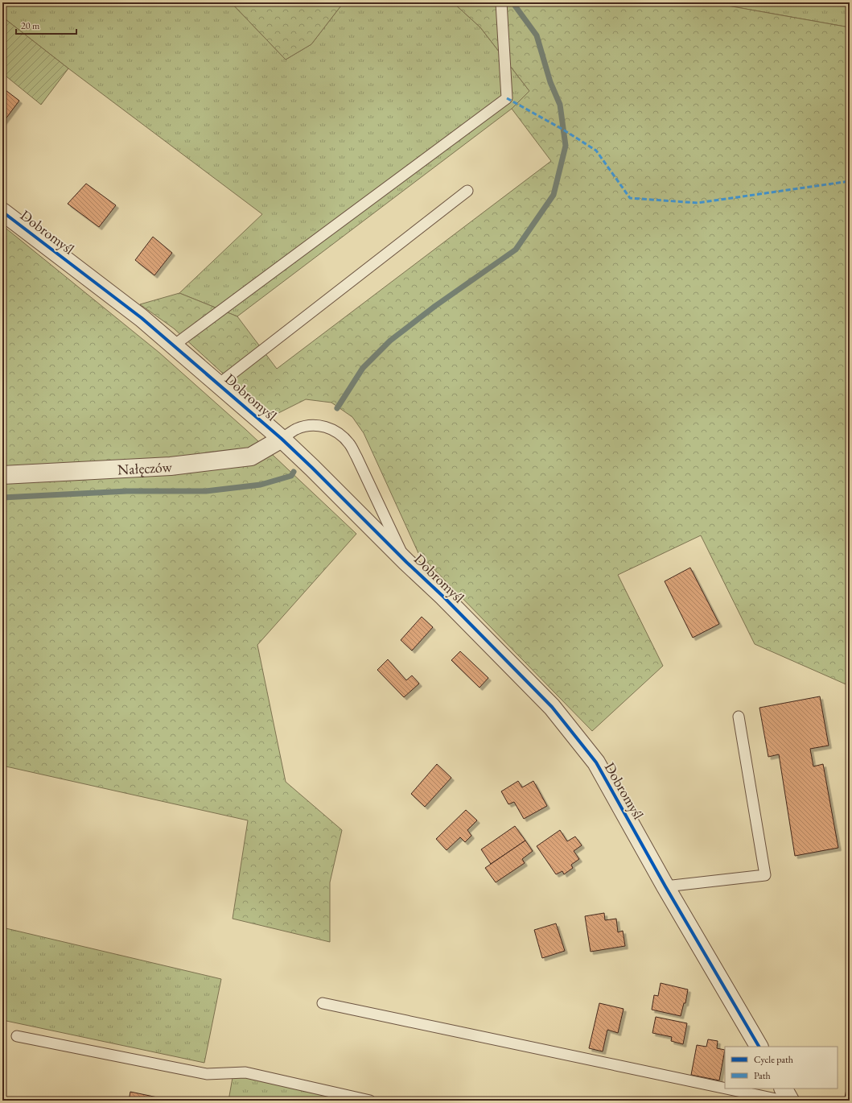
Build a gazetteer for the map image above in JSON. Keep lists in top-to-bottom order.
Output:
{
  "streets": {
    "street": ["Dobromyśl", "Nałęczów"]
  },
  "crossings": [
    ["Dobromyśl", "Nałęczów"]
  ],
  "legend": ["Cycle path", "Path"],
  "scale_bar": "20 m"
}
